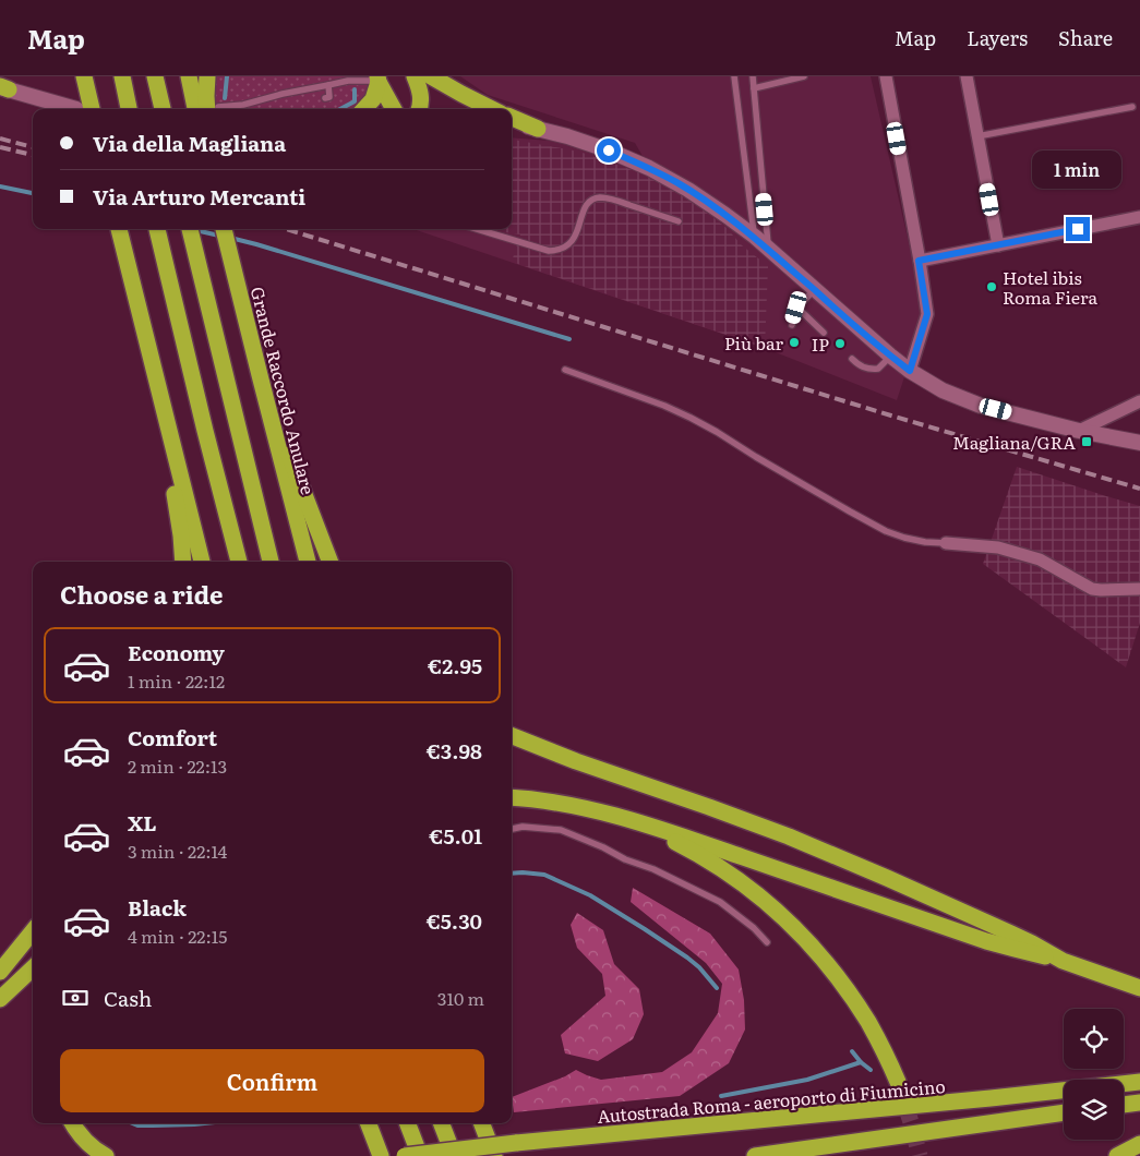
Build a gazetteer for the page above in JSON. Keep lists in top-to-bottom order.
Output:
{
  "streets": {
    "highway": ["Grande Raccordo Anulare", "Autostrada Roma - aeroporto di Fiumicino"]
  },
  "places": {
    "other": ["Hotel ibis Roma Fiera", "Più bar", "IP"],
    "transit": ["Magliana/GRA"]
  },
  "page": {
    "header": "Map",
    "nav": ["Map", "Layers", "Share"],
    "banner": ["Via della Magliana", "Via Arturo Mercanti"],
    "bubble": "1 min",
    "heading": "Choose a ride",
    "list": [
      {
        "name": "Economy",
        "note": "1 min · 22:12",
        "value": "€2.95"
      },
      {
        "name": "Comfort",
        "note": "2 min · 22:13",
        "value": "€3.98"
      },
      {
        "name": "XL",
        "note": "3 min · 22:14",
        "value": "€5.01"
      },
      {
        "name": "Black",
        "note": "4 min · 22:15",
        "value": "€5.30"
      }
    ],
    "pay": ["Cash", "310 m"],
    "buttons": "Confirm"
  }
}
